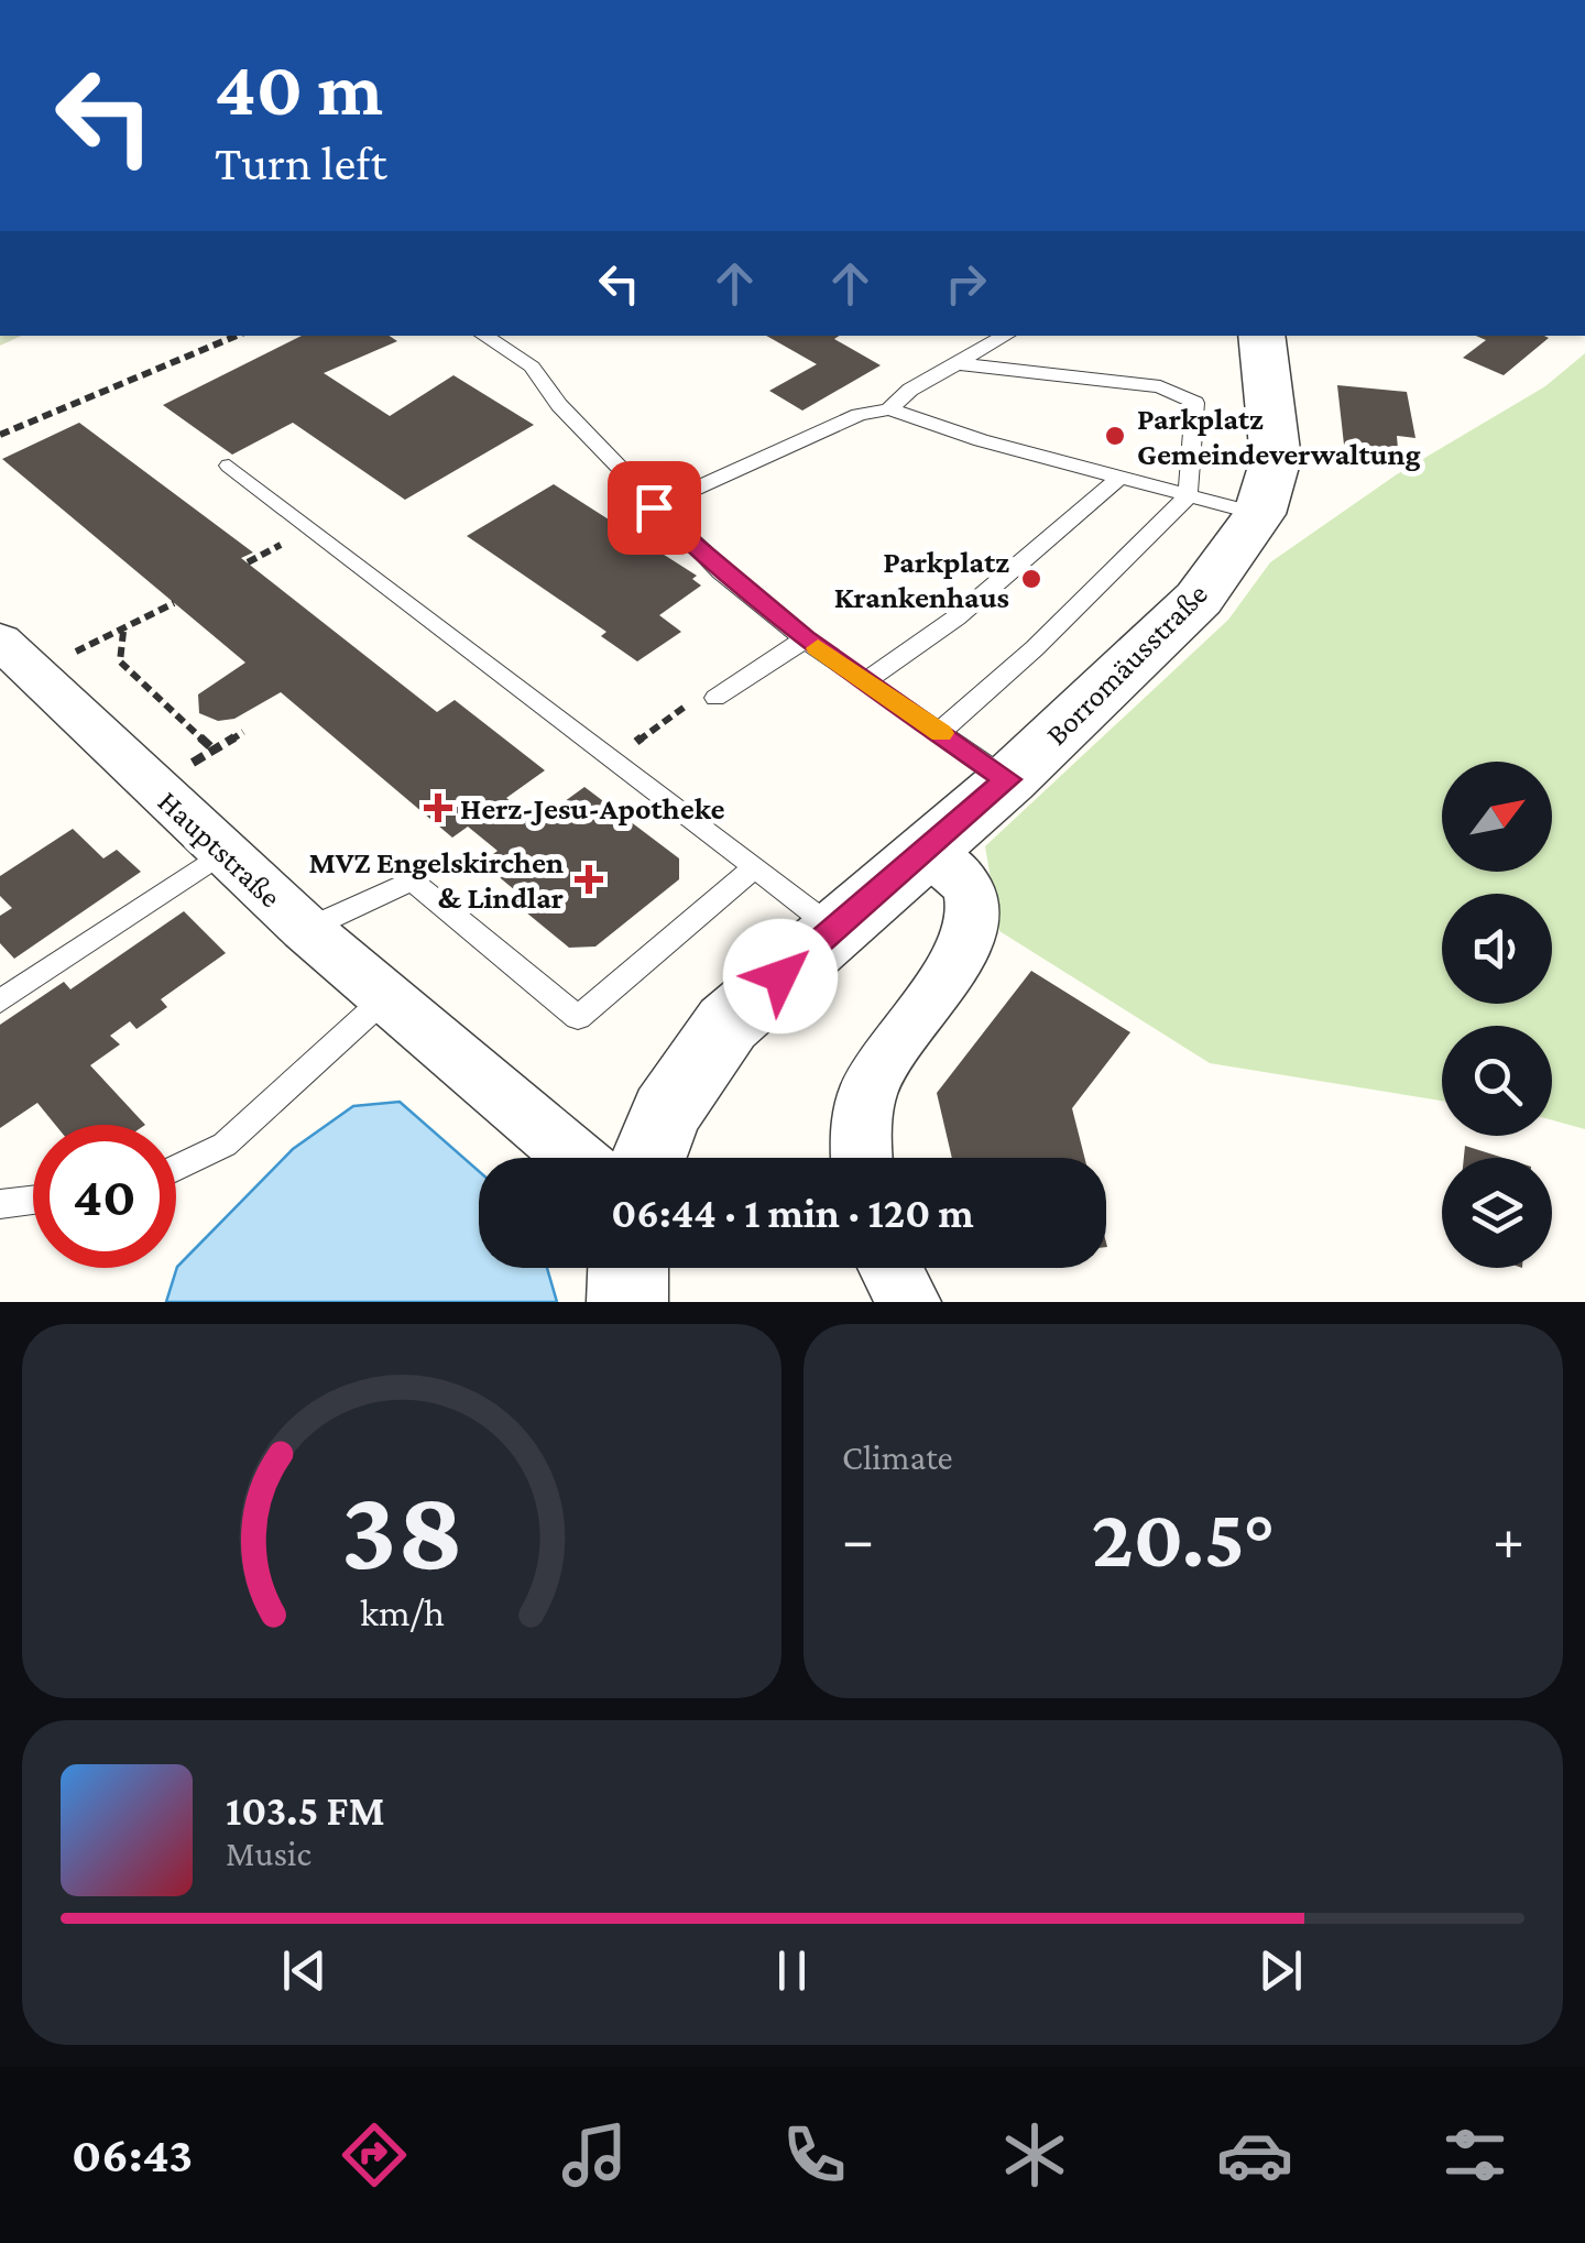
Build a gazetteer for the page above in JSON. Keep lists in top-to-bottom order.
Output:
{
  "streets": {
    "street": ["Borromäusstraße", "Hauptstraße"]
  },
  "places": {
    "other": ["Parkplatz Gemeindeverwaltung", "Parkplatz Krankenhaus"],
    "health": ["Herz-Jesu-Apotheke", "MVZ Engelskirchen & Lindlar"]
  },
  "north": "top right",
  "page": {
    "turn": ["40 m", "Turn left"],
    "limit": "40",
    "trip": "06:44 · 1 min · 120 m",
    "tile": "Climate",
    "heat": ["−", "20.5°", "+"],
    "song": ["103.5 FM", "Music"],
    "tabs": "06:43",
    "gauge": ["38", "km/h"]
  }
}
